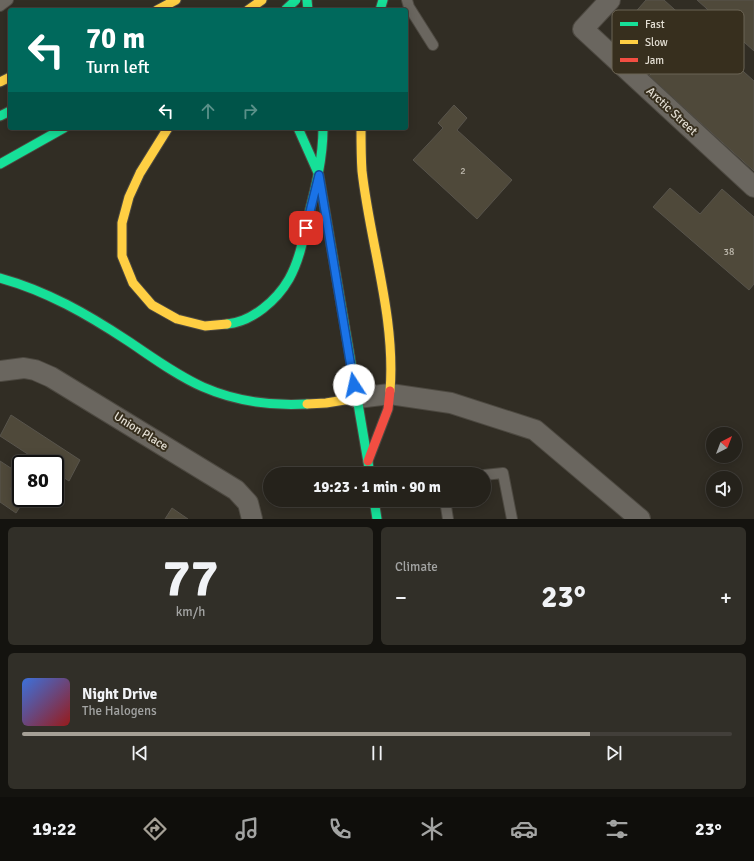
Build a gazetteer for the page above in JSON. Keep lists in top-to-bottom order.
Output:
{
  "streets": {
    "street": ["Arctic Street", "Union Place"]
  },
  "house_numbers": ["2", "38"],
  "legend": ["Fast", "Slow", "Jam"],
  "north": "top right",
  "page": {
    "turn": ["70 m", "Turn left"],
    "limit": "80",
    "trip": "19:23 · 1 min · 90 m",
    "tile": [
      ["77", "km/h"],
      "Climate"
    ],
    "heat": ["−", "23°", "+"],
    "song": ["Night Drive", "The Halogens"],
    "tabs": ["19:22", "23°"]
  }
}
